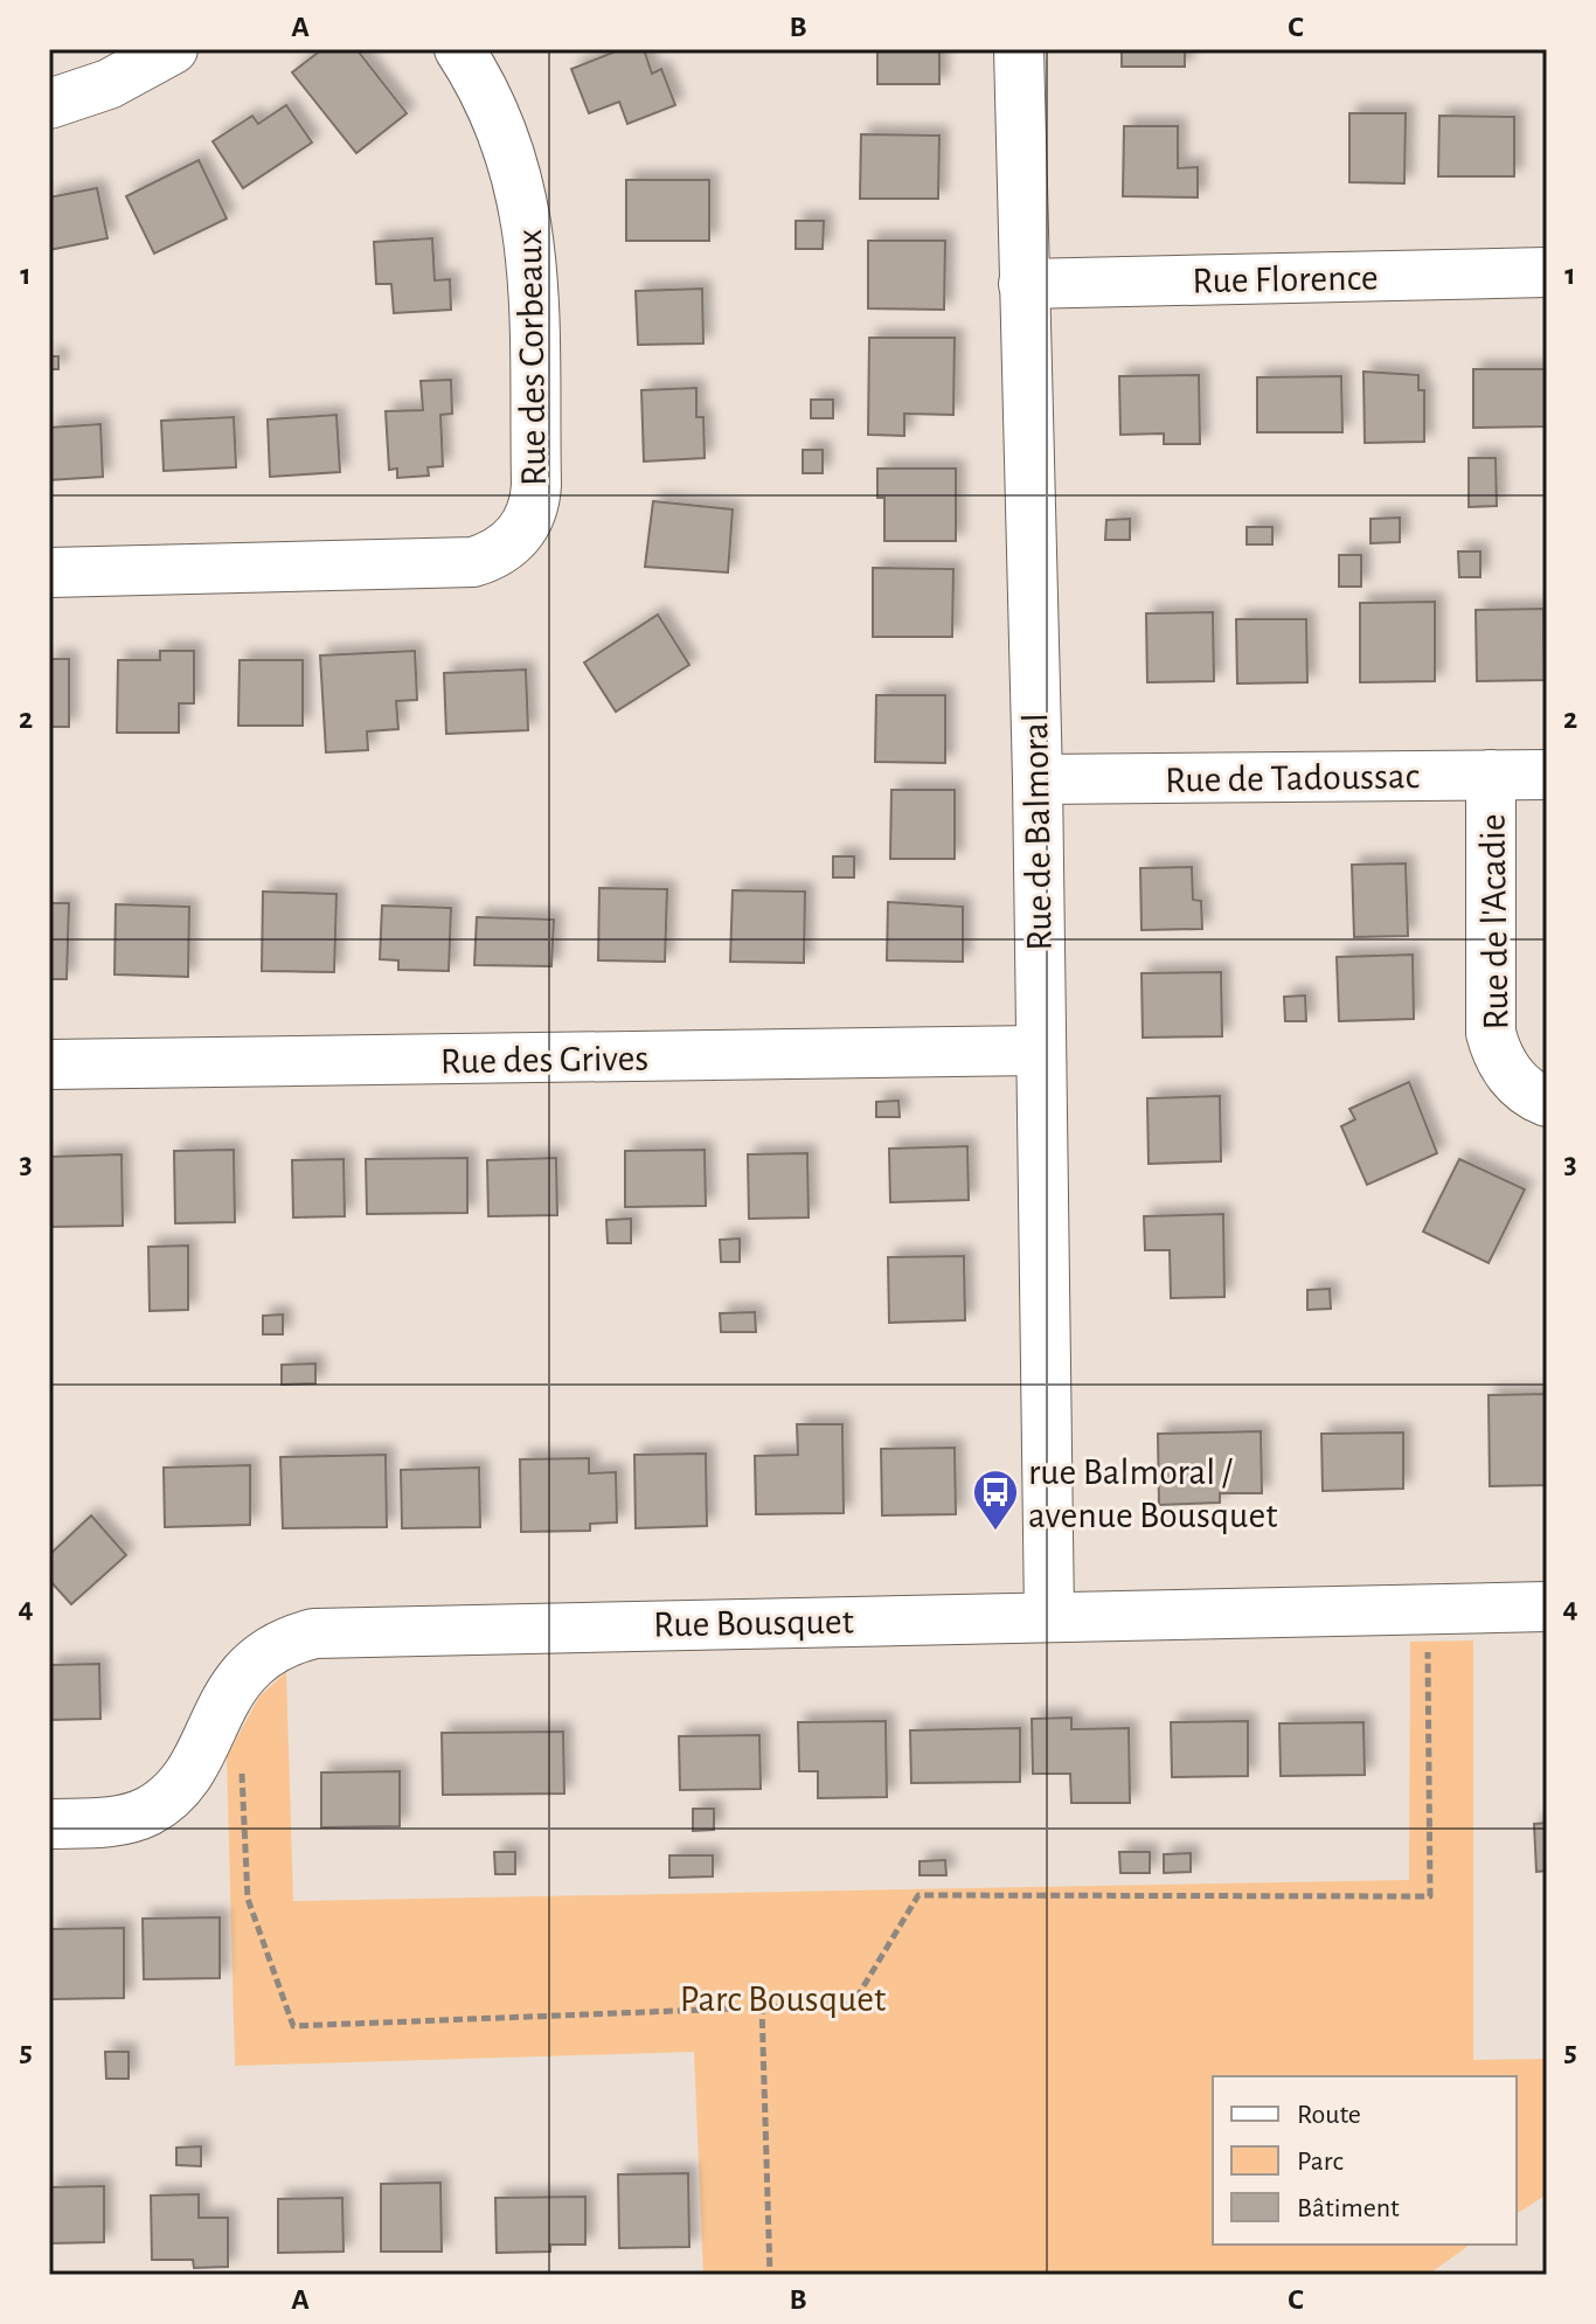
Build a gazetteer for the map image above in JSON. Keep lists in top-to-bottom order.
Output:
{
  "streets": {
    "street": [
      "Rue Florence",
      "Rue des Corbeaux",
      "Rue de Tadoussac",
      "Rue de Balmoral",
      "Rue de l'Acadie",
      "Rue des Grives",
      "Rue Bousquet"
    ]
  },
  "crossings": [
    ["Rue Florence", "Rue de Balmoral"],
    ["Rue de Tadoussac", "Rue de Balmoral"],
    ["Rue de Tadoussac", "Rue de l'Acadie"],
    ["Rue de Balmoral", "Rue des Grives"],
    ["Rue de Balmoral", "Rue Bousquet"]
  ],
  "parks": ["Parc Bousquet"],
  "places": {
    "bus stop": ["rue Balmoral / avenue Bousquet"]
  },
  "legend": ["Route", "Parc", "Bâtiment"],
  "grid": {
    "columns": ["A", "B", "C"],
    "rows": [
      "1",
      "2",
      "3",
      "4",
      "5"
    ]
  }
}
